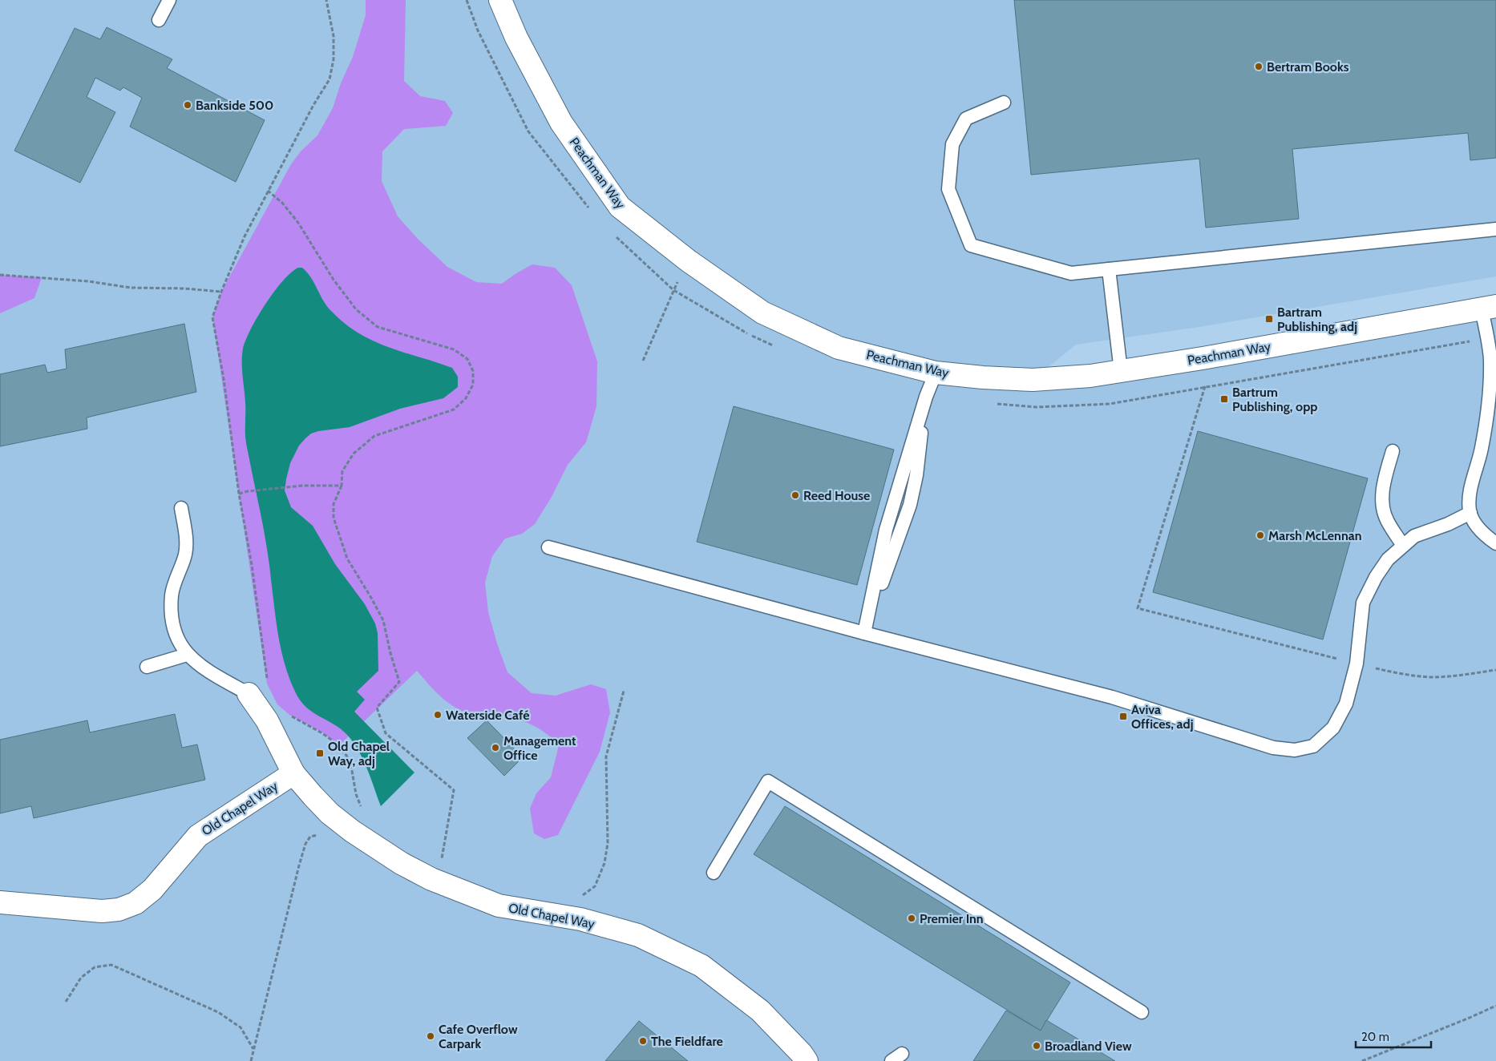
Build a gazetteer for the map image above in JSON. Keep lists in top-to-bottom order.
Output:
{
  "streets": {
    "street": ["Peachman Way", "Old Chapel Way"]
  },
  "places": {
    "other": [
      "Bertram Books",
      "Bankside 500",
      "Reed House",
      "Marsh McLennan",
      "Waterside Café",
      "Management Office",
      "Premier Inn",
      "Cafe Overflow Carpark",
      "The Fieldfare",
      "Broadland View"
    ],
    "transit": [
      "Bartram Publishing, adj",
      "Bartrum Publishing, opp",
      "Aviva Offices, adj",
      "Old Chapel Way, adj"
    ]
  },
  "scale_bar": "20 m"
}
